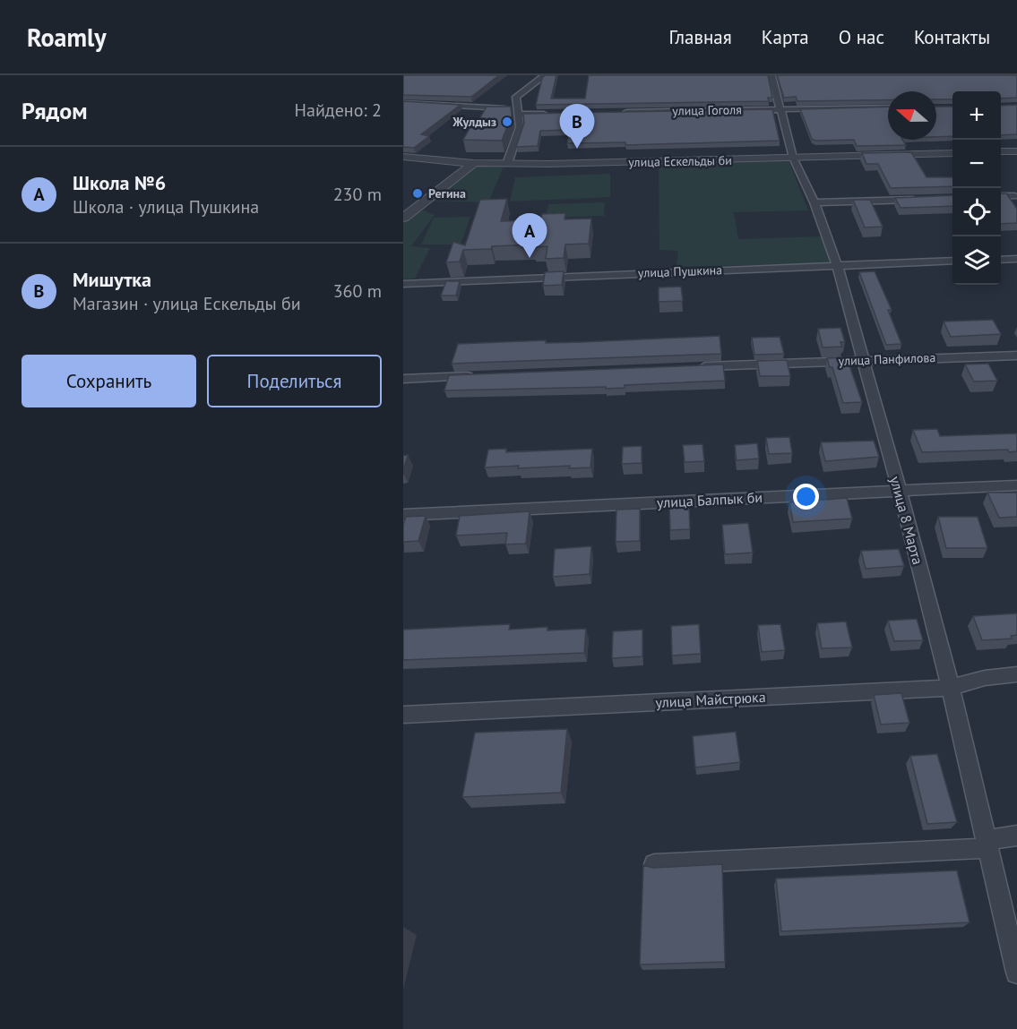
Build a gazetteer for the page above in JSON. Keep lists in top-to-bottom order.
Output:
{
  "streets": {
    "street": [
      "улица Гоголя",
      "улица Ескельды би",
      "улица Пушкина",
      "улица Панфилова",
      "улица Балпык би",
      "улица 8 Марта",
      "улица Майстрюка"
    ]
  },
  "crossings": [
    ["улица Гоголя", "улица 8 Марта"],
    ["улица Ескельды би", "улица 8 Марта"],
    ["улица Пушкина", "улица 8 Марта"],
    ["улица Панфилова", "улица 8 Марта"],
    ["улица Балпык би", "улица 8 Марта"],
    ["улица 8 Марта", "улица Майстрюка"]
  ],
  "places": ["Жулдыз", "Регина"],
  "north": "left",
  "page": {
    "header": "Roamly",
    "nav": [
      "Главная",
      "Карта",
      "О нас",
      "Контакты"
    ],
    "heading": ["Рядом", "Найдено: 2"],
    "map_buttons": ["+", "−"],
    "pins": ["B", "A"],
    "list": [
      {
        "mark": "A",
        "name": "Школа №6",
        "note": "Школа · улица Пушкина",
        "value": "230 m"
      },
      {
        "mark": "B",
        "name": "Мишутка",
        "note": "Магазин · улица Ескельды би",
        "value": "360 m"
      }
    ],
    "buttons": ["Сохранить", "Поделиться"]
  }
}
